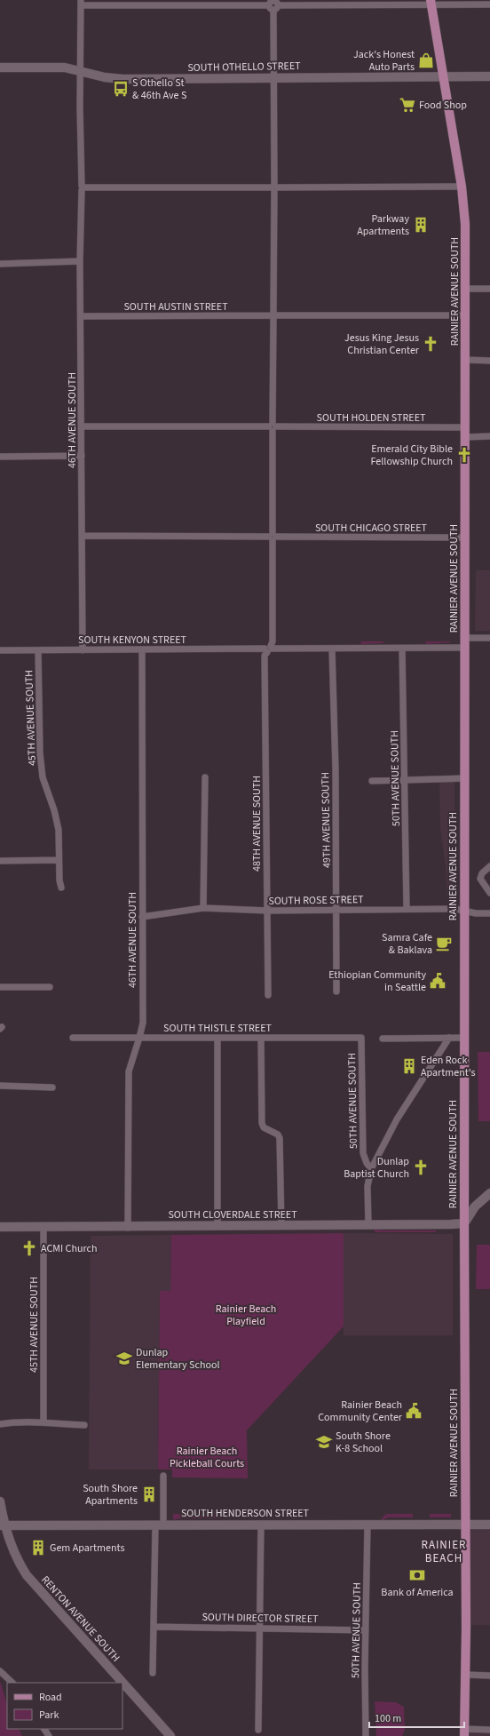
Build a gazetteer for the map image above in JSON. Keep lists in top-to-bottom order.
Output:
{
  "streets": {
    "main road": ["RAINIER AVENUE SOUTH"],
    "street": [
      "SOUTH OTHELLO STREET",
      "SOUTH AUSTIN STREET",
      "SOUTH HOLDEN STREET",
      "46TH AVENUE SOUTH",
      "SOUTH CHICAGO STREET",
      "SOUTH KENYON STREET",
      "45TH AVENUE SOUTH",
      "50TH AVENUE SOUTH",
      "49TH AVENUE SOUTH",
      "48TH AVENUE SOUTH",
      "SOUTH ROSE STREET",
      "SOUTH THISTLE STREET",
      "SOUTH CLOVERDALE STREET",
      "SOUTH HENDERSON STREET",
      "SOUTH DIRECTOR STREET",
      "RENTON AVENUE SOUTH"
    ]
  },
  "crossings": [
    ["SOUTH OTHELLO STREET", "RAINIER AVENUE SOUTH"],
    ["SOUTH OTHELLO STREET", "46TH AVENUE SOUTH"],
    ["SOUTH OTHELLO STREET", "48TH AVENUE SOUTH"],
    ["RAINIER AVENUE SOUTH", "SOUTH AUSTIN STREET"],
    ["RAINIER AVENUE SOUTH", "SOUTH HOLDEN STREET"],
    ["RAINIER AVENUE SOUTH", "SOUTH CHICAGO STREET"],
    ["RAINIER AVENUE SOUTH", "SOUTH KENYON STREET"],
    ["RAINIER AVENUE SOUTH", "SOUTH ROSE STREET"],
    ["RAINIER AVENUE SOUTH", "SOUTH CLOVERDALE STREET"],
    ["RAINIER AVENUE SOUTH", "SOUTH HENDERSON STREET"],
    ["SOUTH AUSTIN STREET", "46TH AVENUE SOUTH"],
    ["SOUTH AUSTIN STREET", "48TH AVENUE SOUTH"],
    ["SOUTH HOLDEN STREET", "46TH AVENUE SOUTH"],
    ["SOUTH HOLDEN STREET", "48TH AVENUE SOUTH"],
    ["46TH AVENUE SOUTH", "SOUTH CHICAGO STREET"],
    ["46TH AVENUE SOUTH", "SOUTH KENYON STREET"],
    ["46TH AVENUE SOUTH", "SOUTH ROSE STREET"],
    ["46TH AVENUE SOUTH", "SOUTH THISTLE STREET"],
    ["46TH AVENUE SOUTH", "SOUTH CLOVERDALE STREET"],
    ["SOUTH CHICAGO STREET", "48TH AVENUE SOUTH"],
    ["SOUTH KENYON STREET", "45TH AVENUE SOUTH"],
    ["SOUTH KENYON STREET", "50TH AVENUE SOUTH"],
    ["SOUTH KENYON STREET", "49TH AVENUE SOUTH"],
    ["SOUTH KENYON STREET", "48TH AVENUE SOUTH"],
    ["45TH AVENUE SOUTH", "SOUTH CLOVERDALE STREET"],
    ["50TH AVENUE SOUTH", "SOUTH ROSE STREET"],
    ["50TH AVENUE SOUTH", "SOUTH THISTLE STREET"],
    ["50TH AVENUE SOUTH", "SOUTH HENDERSON STREET"],
    ["50TH AVENUE SOUTH", "SOUTH DIRECTOR STREET"],
    ["49TH AVENUE SOUTH", "SOUTH ROSE STREET"],
    ["48TH AVENUE SOUTH", "SOUTH ROSE STREET"],
    ["SOUTH HENDERSON STREET", "RENTON AVENUE SOUTH"]
  ],
  "districts": ["RAINIER BEACH"],
  "parks": ["Rainier Beach Playfield", "Rainier Beach Pickleball Courts"],
  "places": {
    "shop": ["Jack's Honest Auto Parts"],
    "bus stop": ["S Othello St & 46th Ave S"],
    "supermarket": ["Food Shop"],
    "building": [
      "Parkway Apartments",
      "Eden Rock Apartment's",
      "South Shore Apartments",
      "Gem Apartments"
    ],
    "church": [
      "Jesus King Jesus Christian Center",
      "Emerald City Bible Fellowship Church",
      "Dunlap Baptist Church",
      "ACMI Church"
    ],
    "cafe": ["Samra Cafe & Baklava"],
    "public building": ["Ethiopian Community in Seattle", "Rainier Beach Community Center"],
    "school or university": ["Dunlap Elementary School", "South Shore K-8 School"],
    "bank": ["Bank of America"]
  },
  "legend": ["Road", "Park"],
  "scale_bar": "100 m"
}
